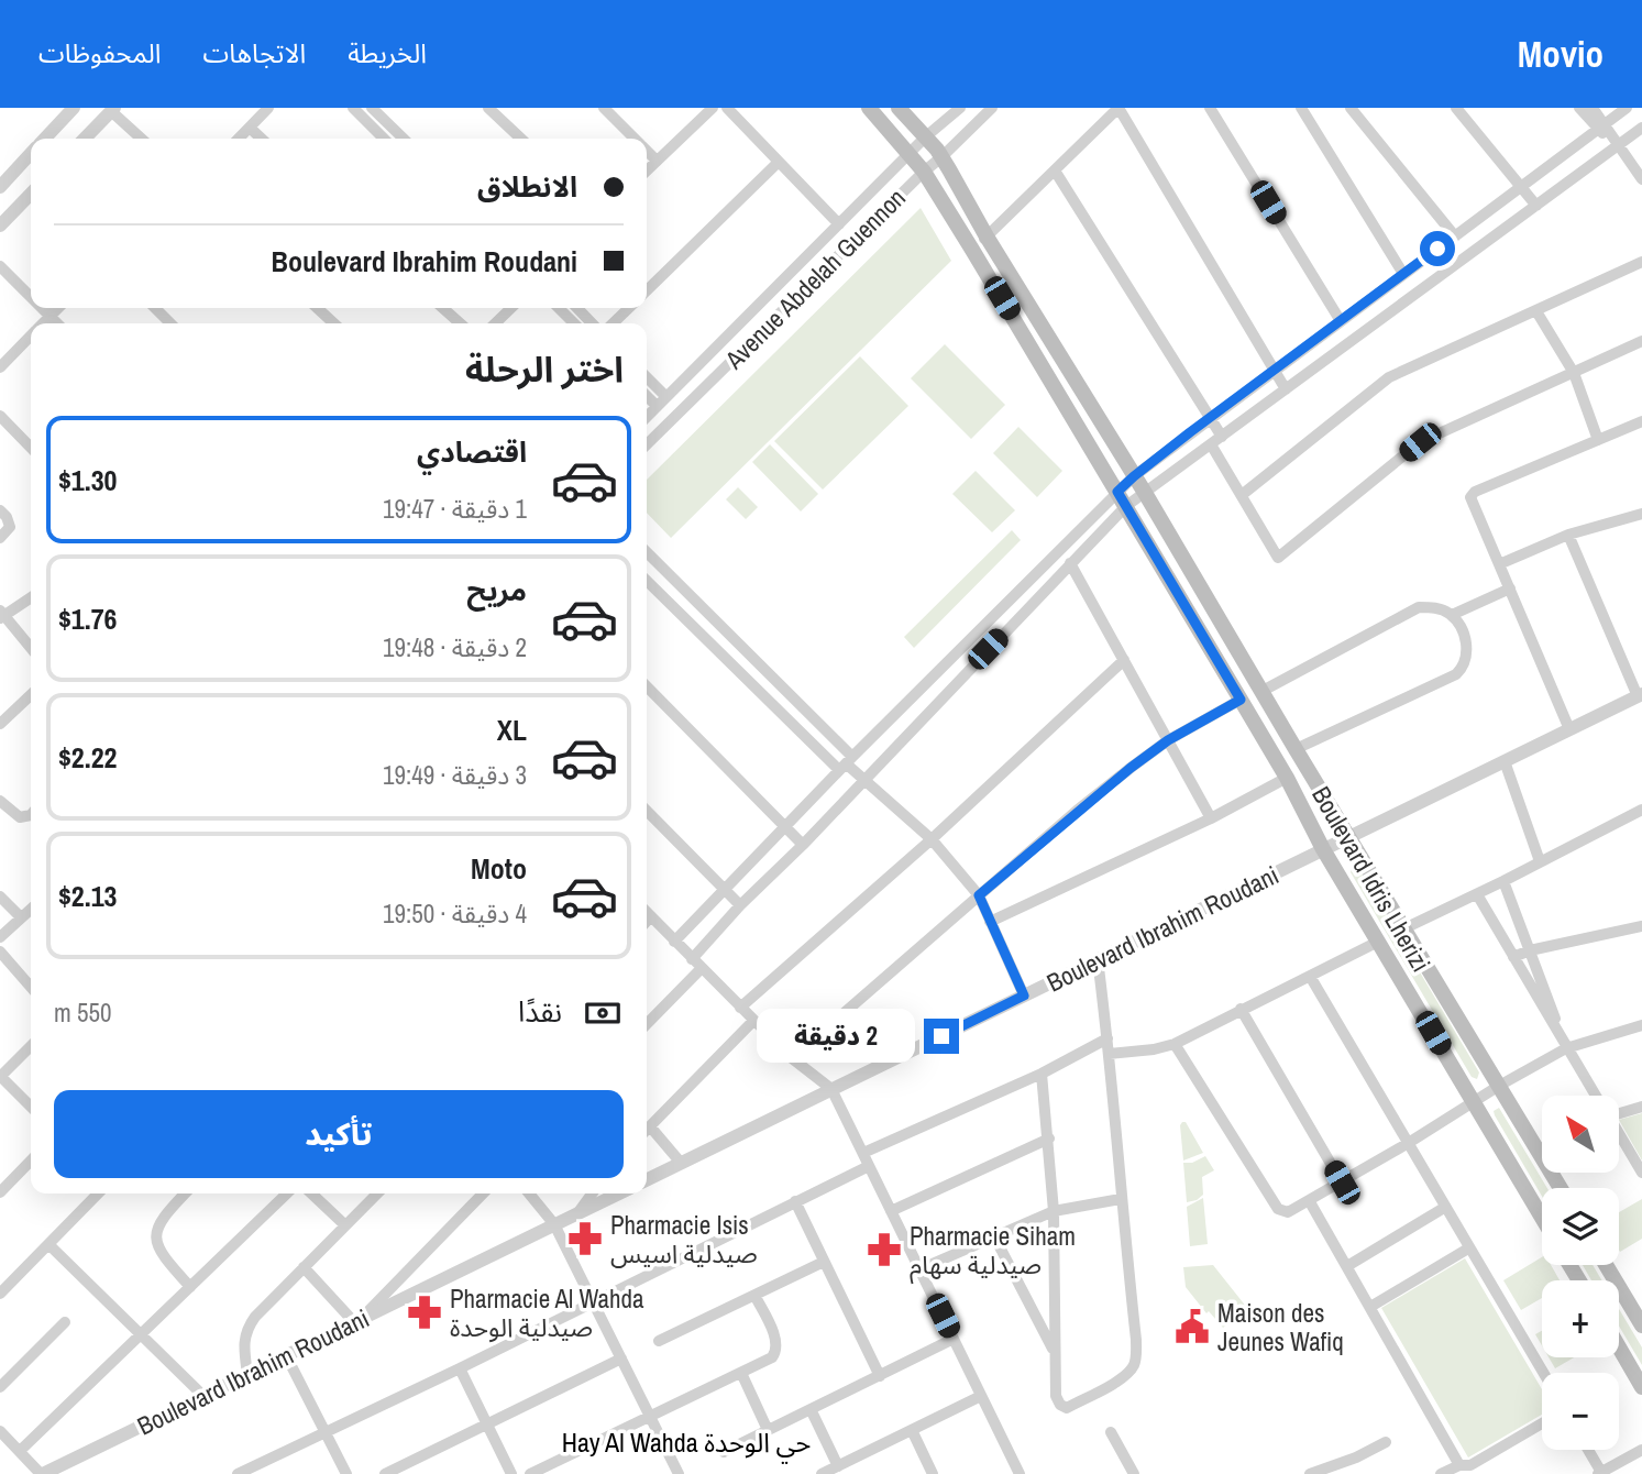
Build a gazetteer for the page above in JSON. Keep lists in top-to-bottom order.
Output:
{
  "streets": {
    "main road": ["Boulevard Idris Lherizi"],
    "street": ["Avenue Abdelah Guennon", "Boulevard Ibrahim Roudani"]
  },
  "crossings": [
    ["Avenue Abdelah Guennon", "Boulevard Idris Lherizi"],
    ["Boulevard Idris Lherizi", "Boulevard Ibrahim Roudani"]
  ],
  "districts": ["Hay Al Wahda حي الوحدة"],
  "places": {
    "pharmacy": ["Pharmacie Isis صيدلية اسيس", "Pharmacie Siham صيدلية سهام", "Pharmacie Al Wahda صيدلية الوحدة"],
    "public building": ["Maison des Jeunes Wafiq"]
  },
  "north": "top left",
  "page": {
    "header": "Movio",
    "nav": ["الخريطة", "الاتجاهات", "المحفوظات"],
    "banner": ["الانطلاق", "Boulevard Ibrahim Roudani"],
    "heading": "اختر الرحلة",
    "list": [
      {
        "name": "اقتصادي",
        "note": "1 دقيقة · 19:47",
        "value": "$1.30"
      },
      {
        "name": "مريح",
        "note": "2 دقيقة · 19:48",
        "value": "$1.76"
      },
      {
        "name": "XL",
        "note": "3 دقيقة · 19:49",
        "value": "$2.22"
      },
      {
        "name": "Moto",
        "note": "4 دقيقة · 19:50",
        "value": "$2.13"
      }
    ],
    "pay": ["نقدًا", "550 m"],
    "bubble": "2 دقيقة",
    "buttons": "تأكيد",
    "map_buttons": ["+", "−"]
  }
}
